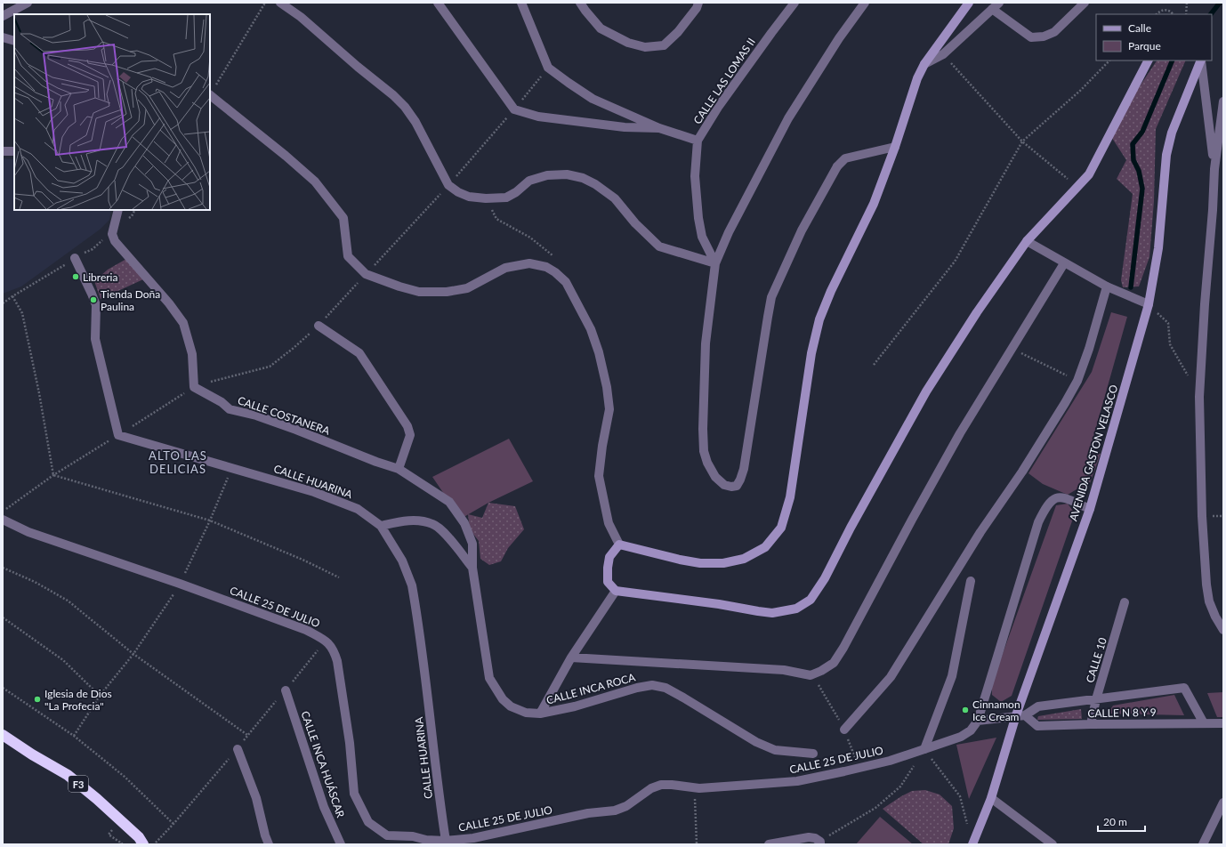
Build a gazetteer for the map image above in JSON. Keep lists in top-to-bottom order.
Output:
{
  "streets": {
    "highway": ["F3"],
    "street": [
      "CALLE LAS LOMAS II",
      "CALLE COSTANERA",
      "AVENIDA GASTON VELASCO",
      "CALLE HUARINA",
      "CALLE 25 DE JULIO",
      "CALLE 10",
      "CALLE INCA ROCA",
      "CALLE N 8 Y 9",
      "CALLE INCA HUÁSCAR"
    ]
  },
  "crossings": [
    ["CALLE COSTANERA", "CALLE INCA ROCA"],
    ["AVENIDA GASTON VELASCO", "CALLE N 8 Y 9"],
    ["CALLE HUARINA", "CALLE 25 DE JULIO"],
    ["CALLE 10", "CALLE N 8 Y 9"]
  ],
  "districts": ["ALTO LAS DELICIAS"],
  "places": [
    "Libreria",
    "Tienda Doña Paulina",
    "Iglesia de Dios \"La Profecia\"",
    "Cinnamon Ice Cream"
  ],
  "legend": ["Calle", "Parque"],
  "scale_bar": "20 m"
}
